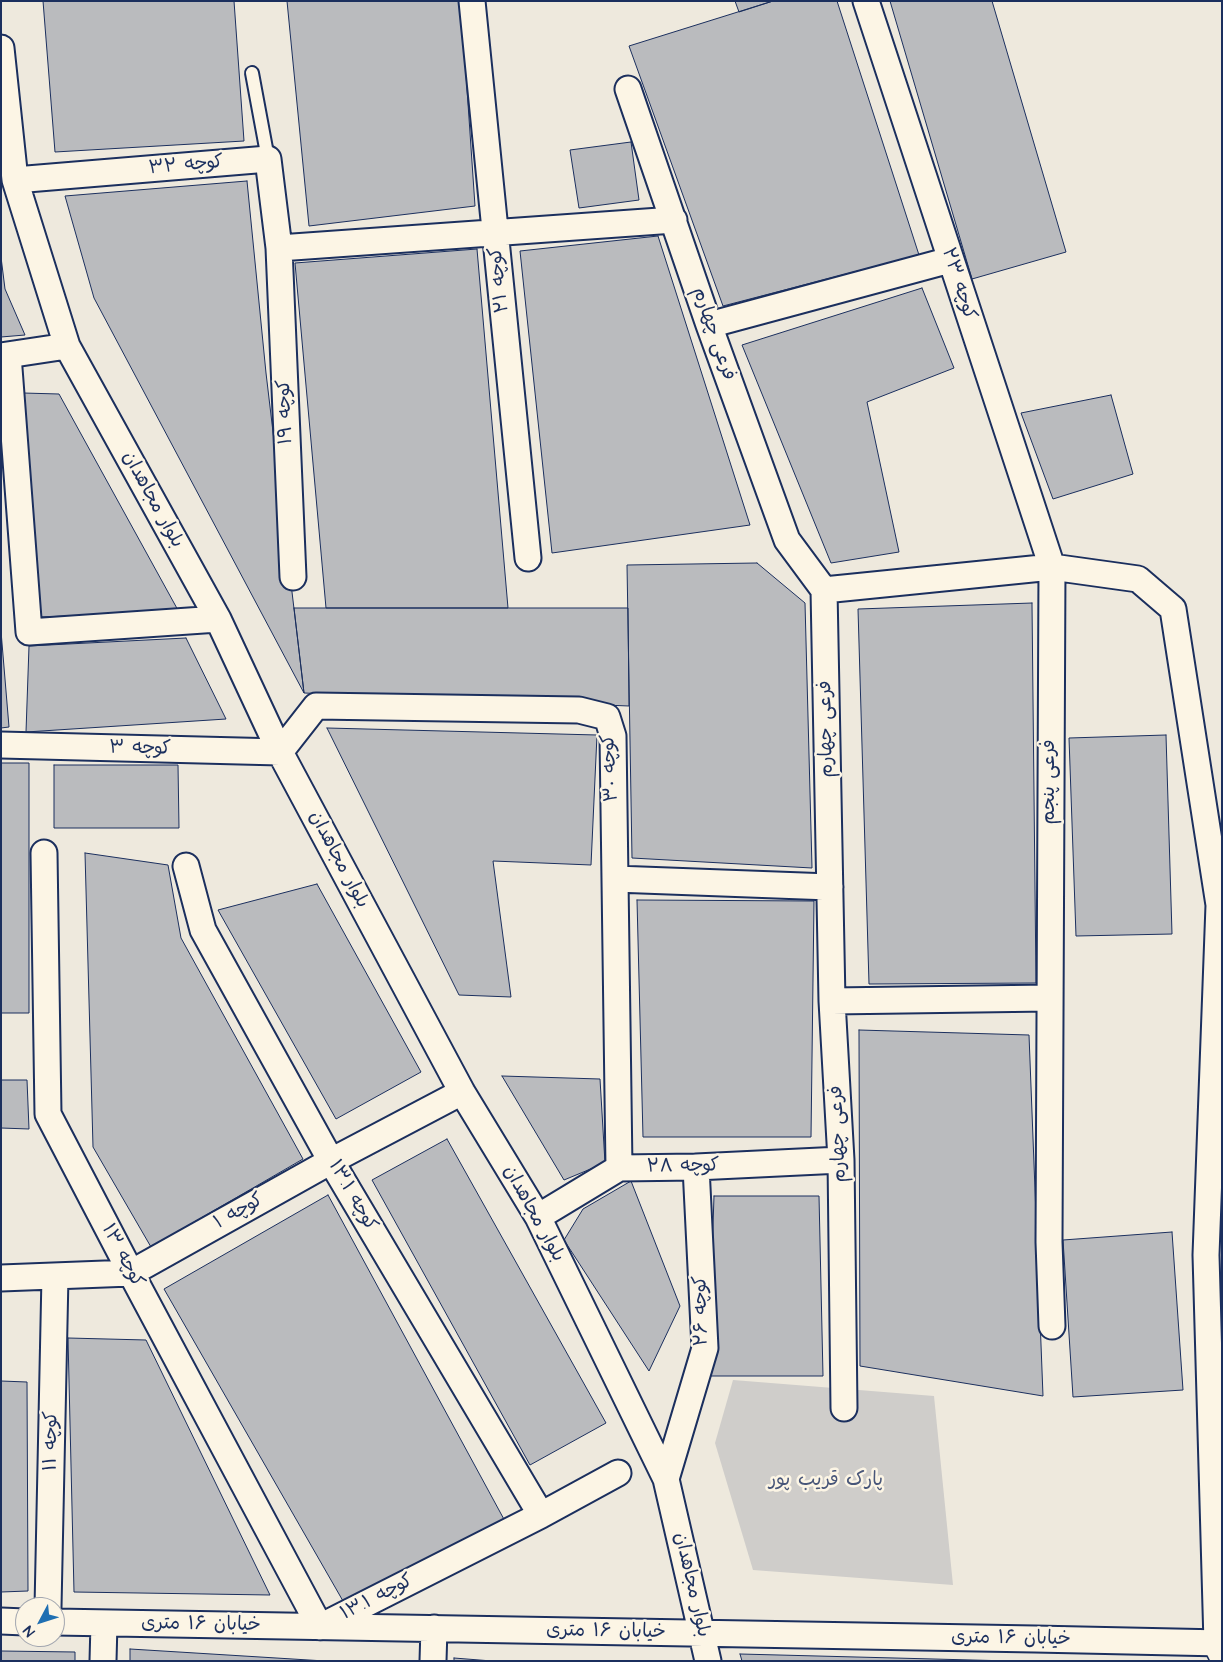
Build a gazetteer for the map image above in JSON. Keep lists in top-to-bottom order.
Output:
{
  "streets": {
    "street": [
      "کوچه ۳۲",
      "کوچه ۲۱",
      "کوچه ۲۳",
      "فرعی چهارم",
      "کوچه ۱۹",
      "بلوار مجاهدان",
      "کوچه ۳",
      "کوچه ۳۰",
      "فرعی پنجم",
      "کوچه ۲۸",
      "کوچه ۱۳.۱",
      "کوچه ۱",
      "کوچه ۱۳",
      "کوچه ۲۶",
      "کوچه ۱۱",
      "خیابان ۱۶ متری"
    ]
  },
  "crossings": [
    ["کوچه ۳۲", "بلوار مجاهدان"],
    ["کوچه ۲۳", "فرعی پنجم"],
    ["فرعی چهارم", "کوچه ۲۸"],
    ["بلوار مجاهدان", "کوچه ۳"],
    ["بلوار مجاهدان", "کوچه ۳۰"],
    ["بلوار مجاهدان", "کوچه ۲۸"],
    ["بلوار مجاهدان", "کوچه ۱"],
    ["بلوار مجاهدان", "کوچه ۲۶"],
    ["بلوار مجاهدان", "خیابان ۱۶ متری"],
    ["کوچه ۳", "کوچه ۳۰"],
    ["کوچه ۳۰", "کوچه ۲۸"],
    ["کوچه ۲۸", "کوچه ۲۶"],
    ["کوچه ۱۳.۱", "کوچه ۱"],
    ["کوچه ۱۳.۱", "کوچه ۱۳"],
    ["کوچه ۱۳.۱", "خیابان ۱۶ متری"],
    ["کوچه ۱", "کوچه ۱۳"],
    ["کوچه ۱", "کوچه ۱۱"],
    ["کوچه ۱۳", "خیابان ۱۶ متری"]
  ],
  "parks": ["پارک قریب پور"],
  "north": "bottom left"
}
